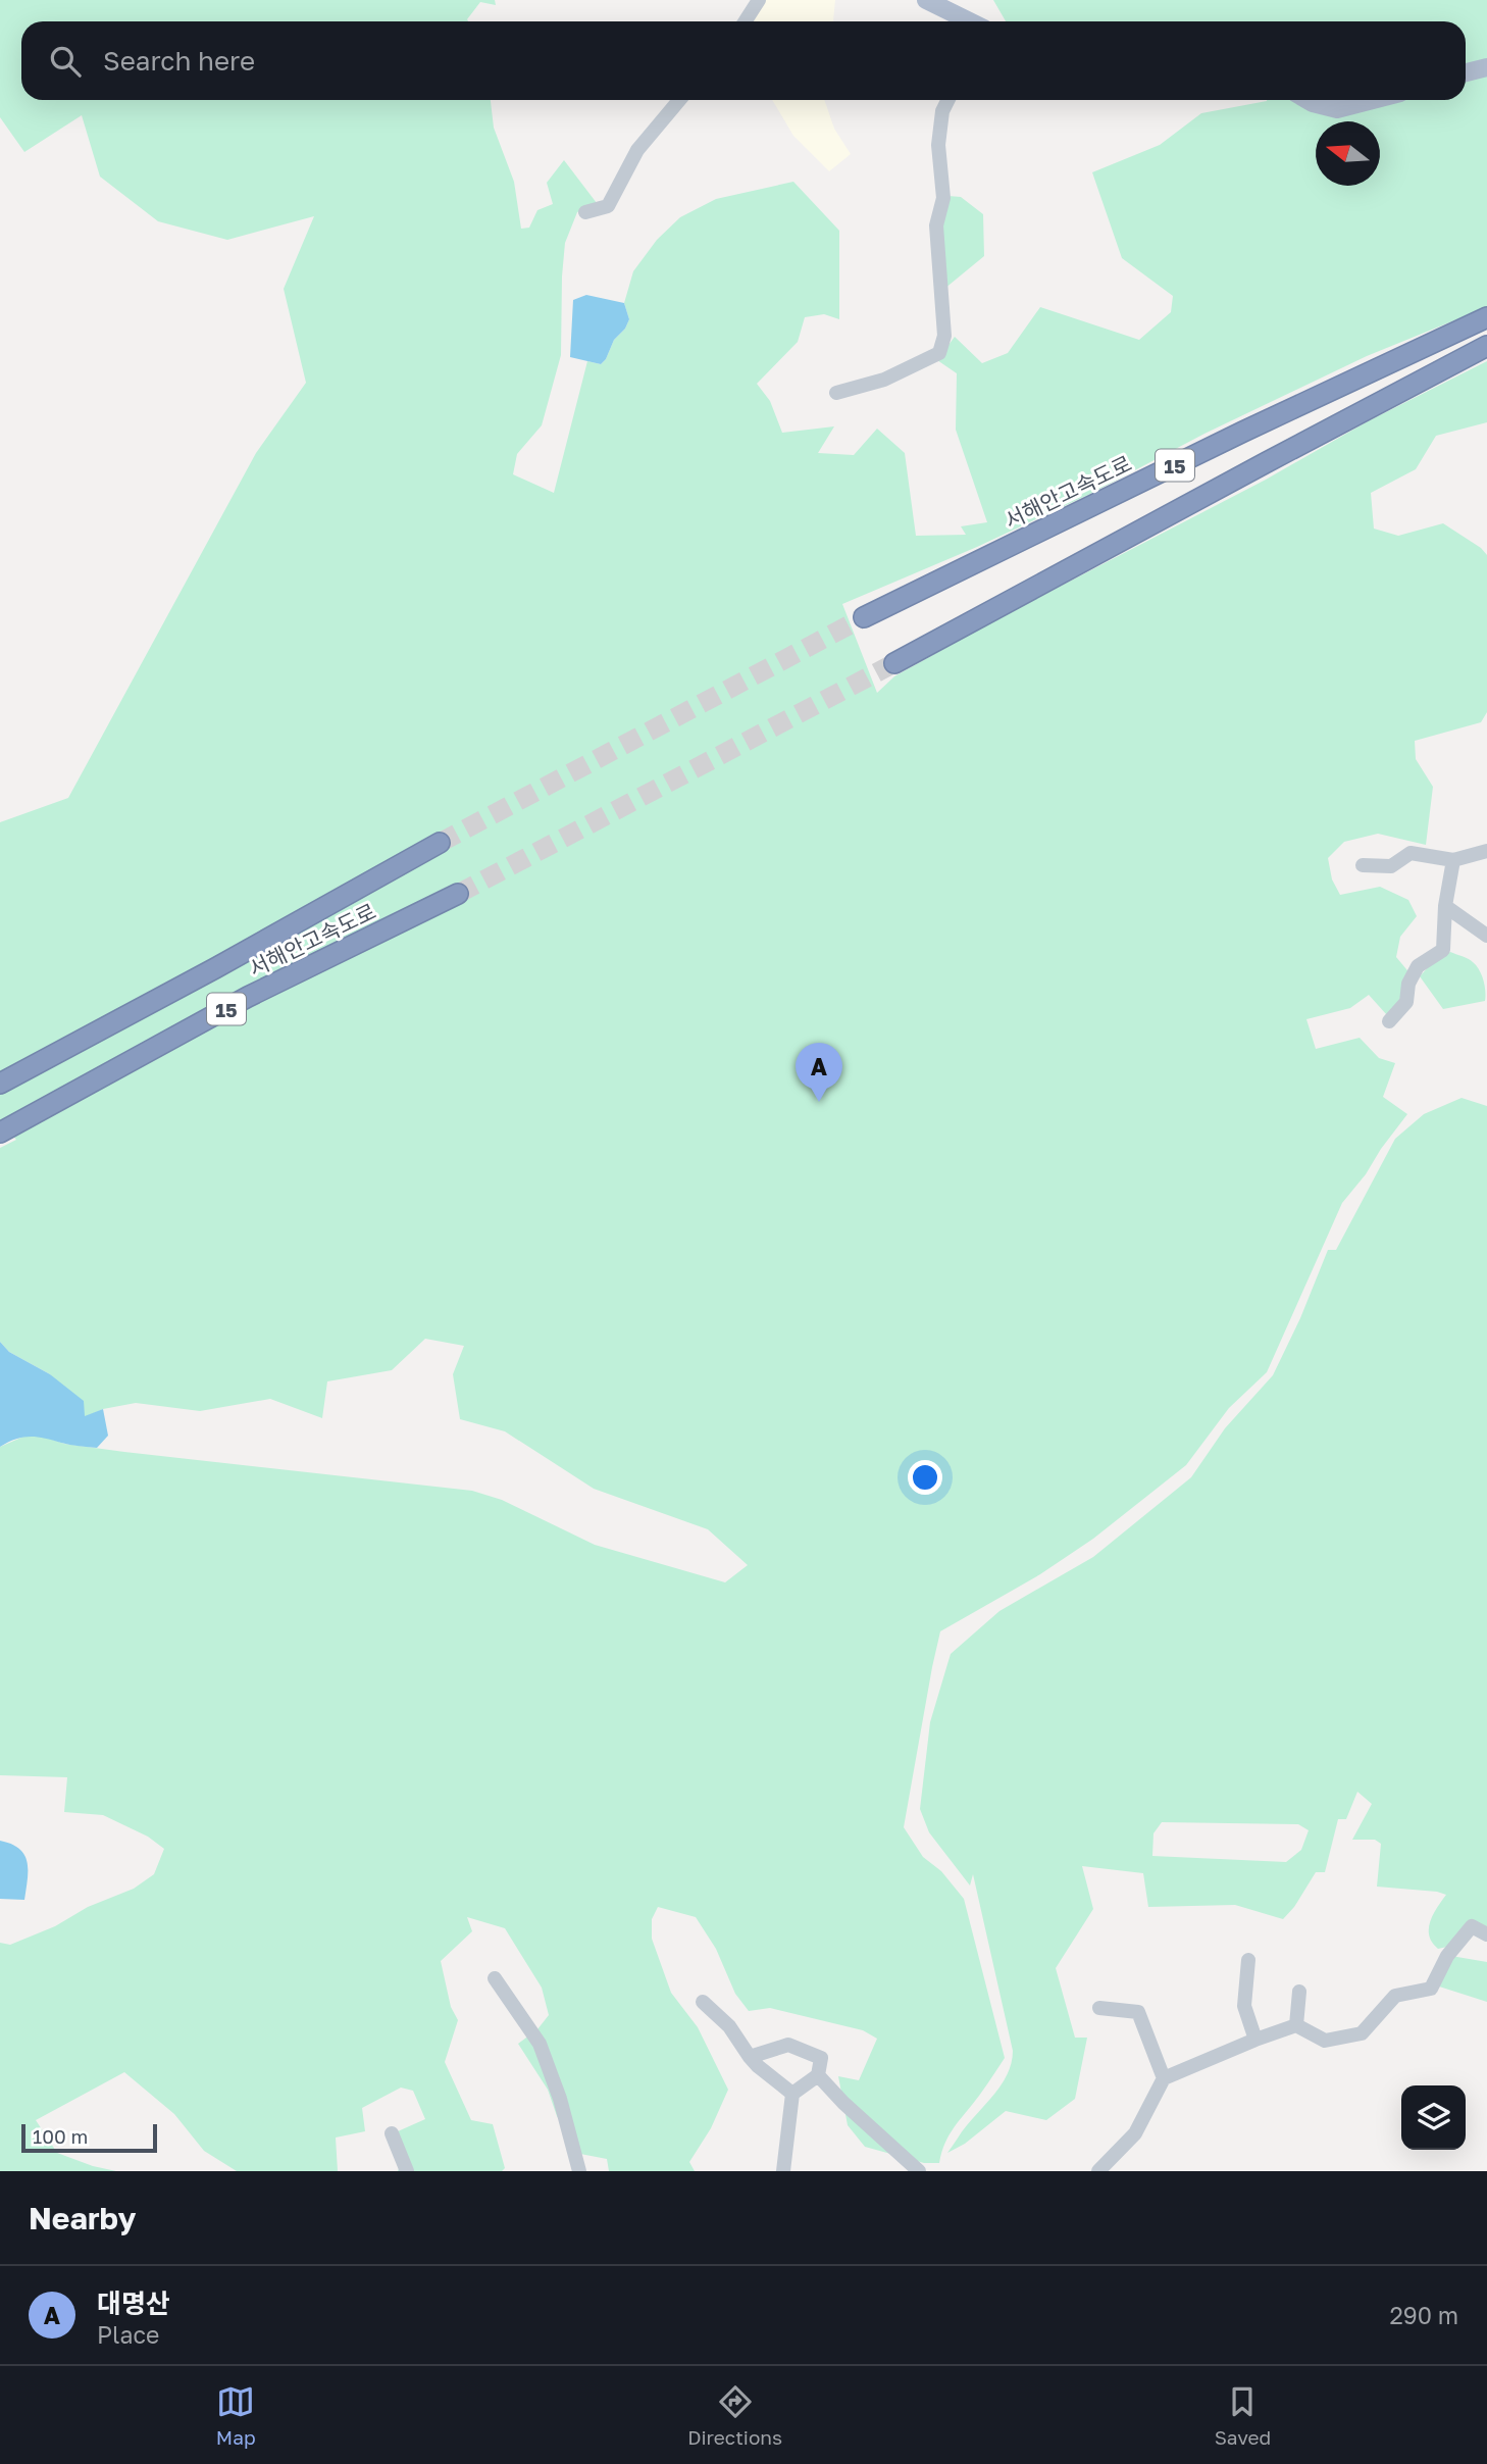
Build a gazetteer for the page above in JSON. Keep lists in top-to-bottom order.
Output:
{
  "streets": {
    "highway": ["15", "서해안고속도로"]
  },
  "scale_bar": "100 m",
  "north": "left",
  "page": {
    "search": "Search here",
    "pins": "A",
    "scale": "100 m",
    "heading": "Nearby",
    "list": [
      {
        "mark": "A",
        "name": "대명산",
        "note": "Place",
        "value": "290 m"
      }
    ],
    "nav": ["Map", "Directions", "Saved"]
  }
}
